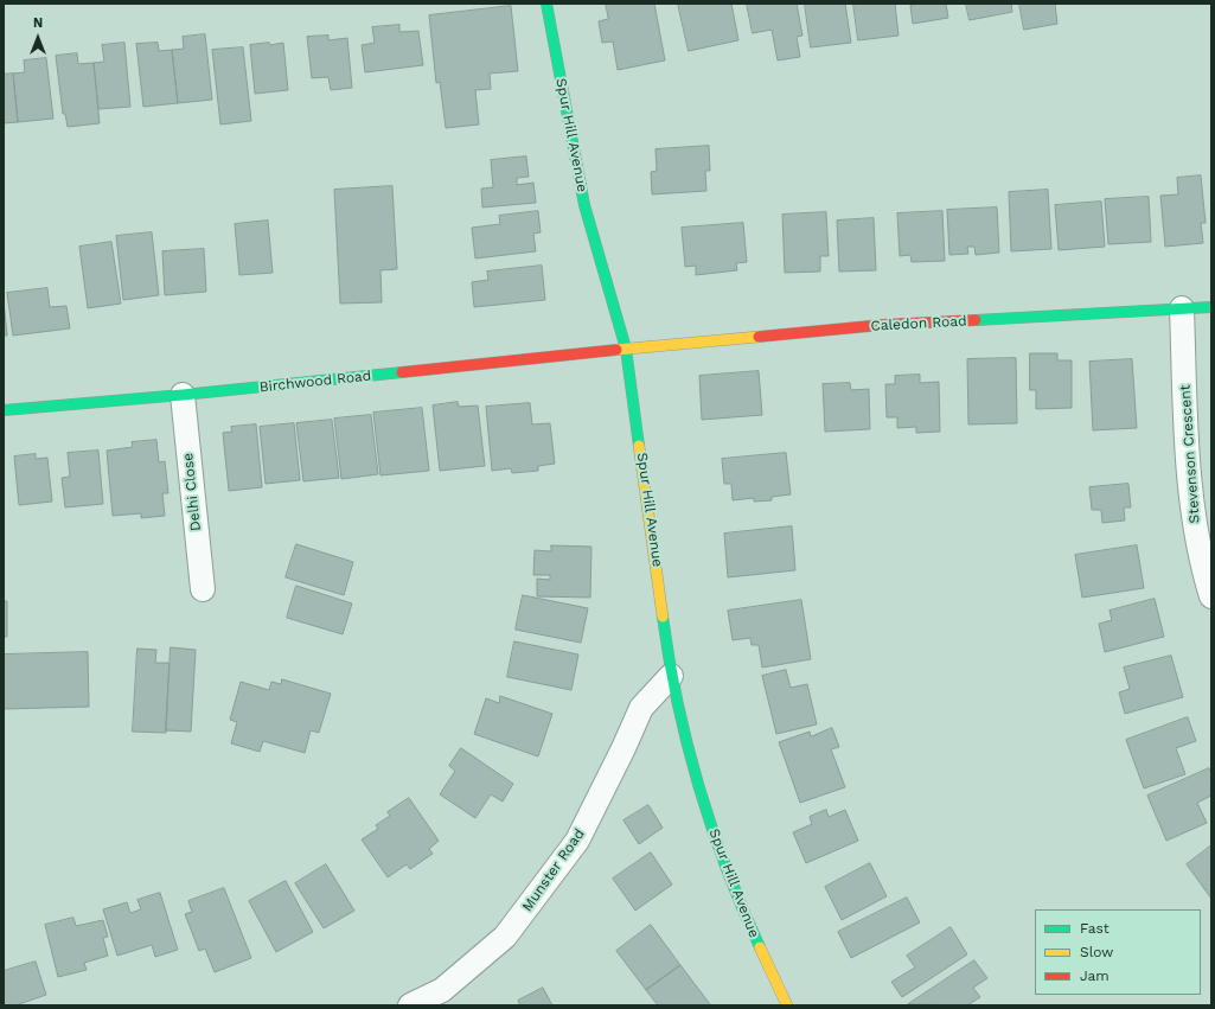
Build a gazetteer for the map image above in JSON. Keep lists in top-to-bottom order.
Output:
{
  "streets": {
    "street": [
      "Spur Hill Avenue",
      "Caledon Road",
      "Birchwood Road",
      "Stevenson Crescent",
      "Delhi Close",
      "Munster Road"
    ]
  },
  "crossings": [
    ["Spur Hill Avenue", "Caledon Road"],
    ["Spur Hill Avenue", "Birchwood Road"],
    ["Spur Hill Avenue", "Munster Road"],
    ["Caledon Road", "Birchwood Road"],
    ["Caledon Road", "Stevenson Crescent"],
    ["Birchwood Road", "Delhi Close"]
  ],
  "legend": ["Fast", "Slow", "Jam"],
  "north": "top"
}
